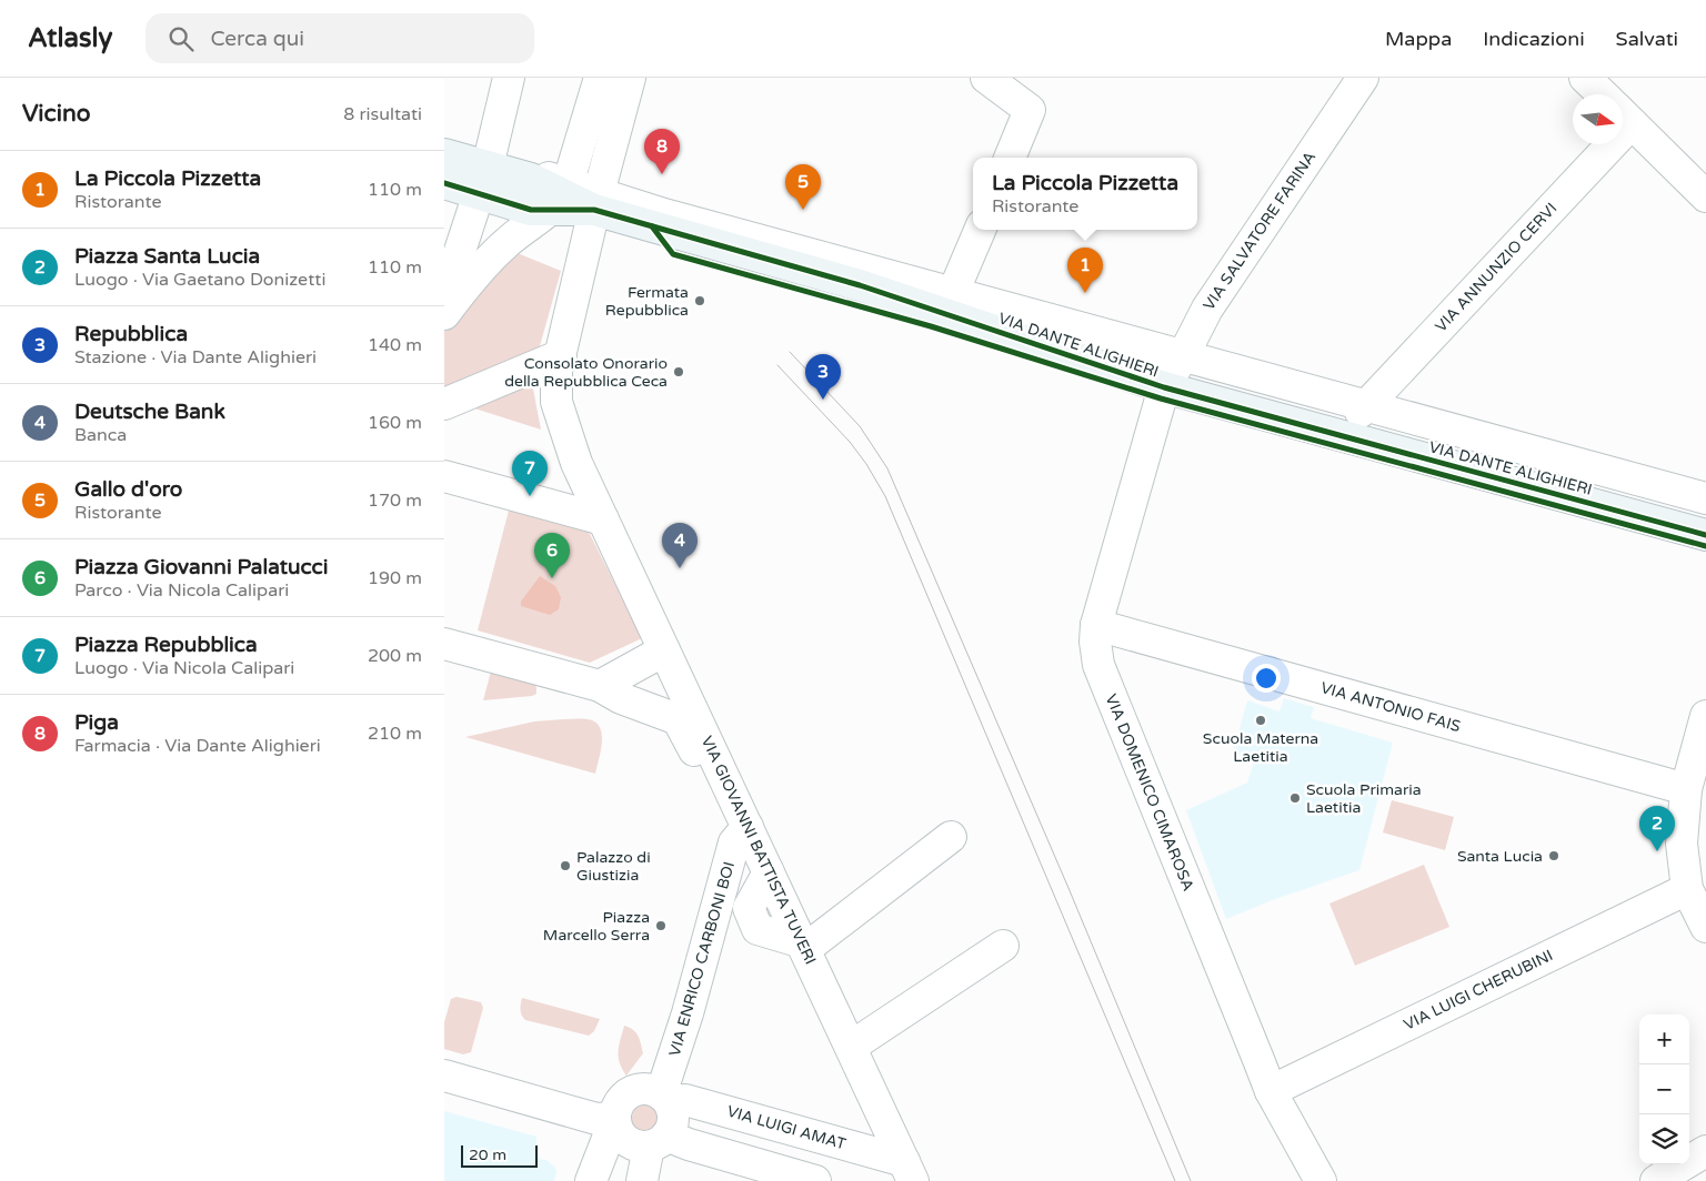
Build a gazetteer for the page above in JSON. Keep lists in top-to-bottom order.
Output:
{
  "streets": {
    "main road": ["VIA DANTE ALIGHIERI"],
    "street": [
      "VIA SALVATORE FARINA",
      "VIA ANNUNZIO CERVI",
      "VIA ANTONIO FAIS",
      "VIA DOMENICO CIMAROSA",
      "VIA GIOVANNI BATTISTA TUVERI",
      "VIA ENRICO CARBONI BOI",
      "VIA LUIGI CHERUBINI",
      "VIA LUIGI AMAT"
    ]
  },
  "crossings": [
    ["VIA SALVATORE FARINA", "VIA DANTE ALIGHIERI"],
    ["VIA SALVATORE FARINA", "VIA DOMENICO CIMAROSA"],
    ["VIA ANNUNZIO CERVI", "VIA DANTE ALIGHIERI"],
    ["VIA DANTE ALIGHIERI", "VIA DOMENICO CIMAROSA"],
    ["VIA DANTE ALIGHIERI", "VIA GIOVANNI BATTISTA TUVERI"],
    ["VIA ANTONIO FAIS", "VIA DOMENICO CIMAROSA"],
    ["VIA DOMENICO CIMAROSA", "VIA LUIGI CHERUBINI"],
    ["VIA GIOVANNI BATTISTA TUVERI", "VIA ENRICO CARBONI BOI"],
    ["VIA GIOVANNI BATTISTA TUVERI", "VIA LUIGI AMAT"],
    ["VIA ENRICO CARBONI BOI", "VIA LUIGI AMAT"]
  ],
  "places": [
    "Fermata Repubblica",
    "Consolato Onorario della Repubblica Ceca",
    "Scuola Materna Laetitia",
    "Scuola Primaria Laetitia",
    "Santa Lucia",
    "Palazzo di Giustizia",
    "Piazza Marcello Serra"
  ],
  "scale_bar": "20 m",
  "north": "right",
  "page": {
    "header": "Atlasly",
    "search": "Cerca qui",
    "nav": ["Mappa", "Indicazioni", "Salvati"],
    "heading": ["Vicino", "8 risultati"],
    "pins": [
      "8",
      "5",
      "1",
      "3",
      "7",
      "4",
      "6",
      "2"
    ],
    "list": [
      {
        "mark": "1",
        "name": "La Piccola Pizzetta",
        "note": "Ristorante",
        "value": "110 m"
      },
      {
        "mark": "2",
        "name": "Piazza Santa Lucia",
        "note": "Luogo · Via Gaetano Donizetti",
        "value": "110 m"
      },
      {
        "mark": "3",
        "name": "Repubblica",
        "note": "Stazione · Via Dante Alighieri",
        "value": "140 m"
      },
      {
        "mark": "4",
        "name": "Deutsche Bank",
        "note": "Banca",
        "value": "160 m"
      },
      {
        "mark": "5",
        "name": "Gallo d'oro",
        "note": "Ristorante",
        "value": "170 m"
      },
      {
        "mark": "6",
        "name": "Piazza Giovanni Palatucci",
        "note": "Parco · Via Nicola Calipari",
        "value": "190 m"
      },
      {
        "mark": "7",
        "name": "Piazza Repubblica",
        "note": "Luogo · Via Nicola Calipari",
        "value": "200 m"
      },
      {
        "mark": "8",
        "name": "Piga",
        "note": "Farmacia · Via Dante Alighieri",
        "value": "210 m"
      }
    ],
    "popup": ["La Piccola Pizzetta", "Ristorante"],
    "map_buttons": ["+", "−"],
    "scale": "20 m"
  }
}
